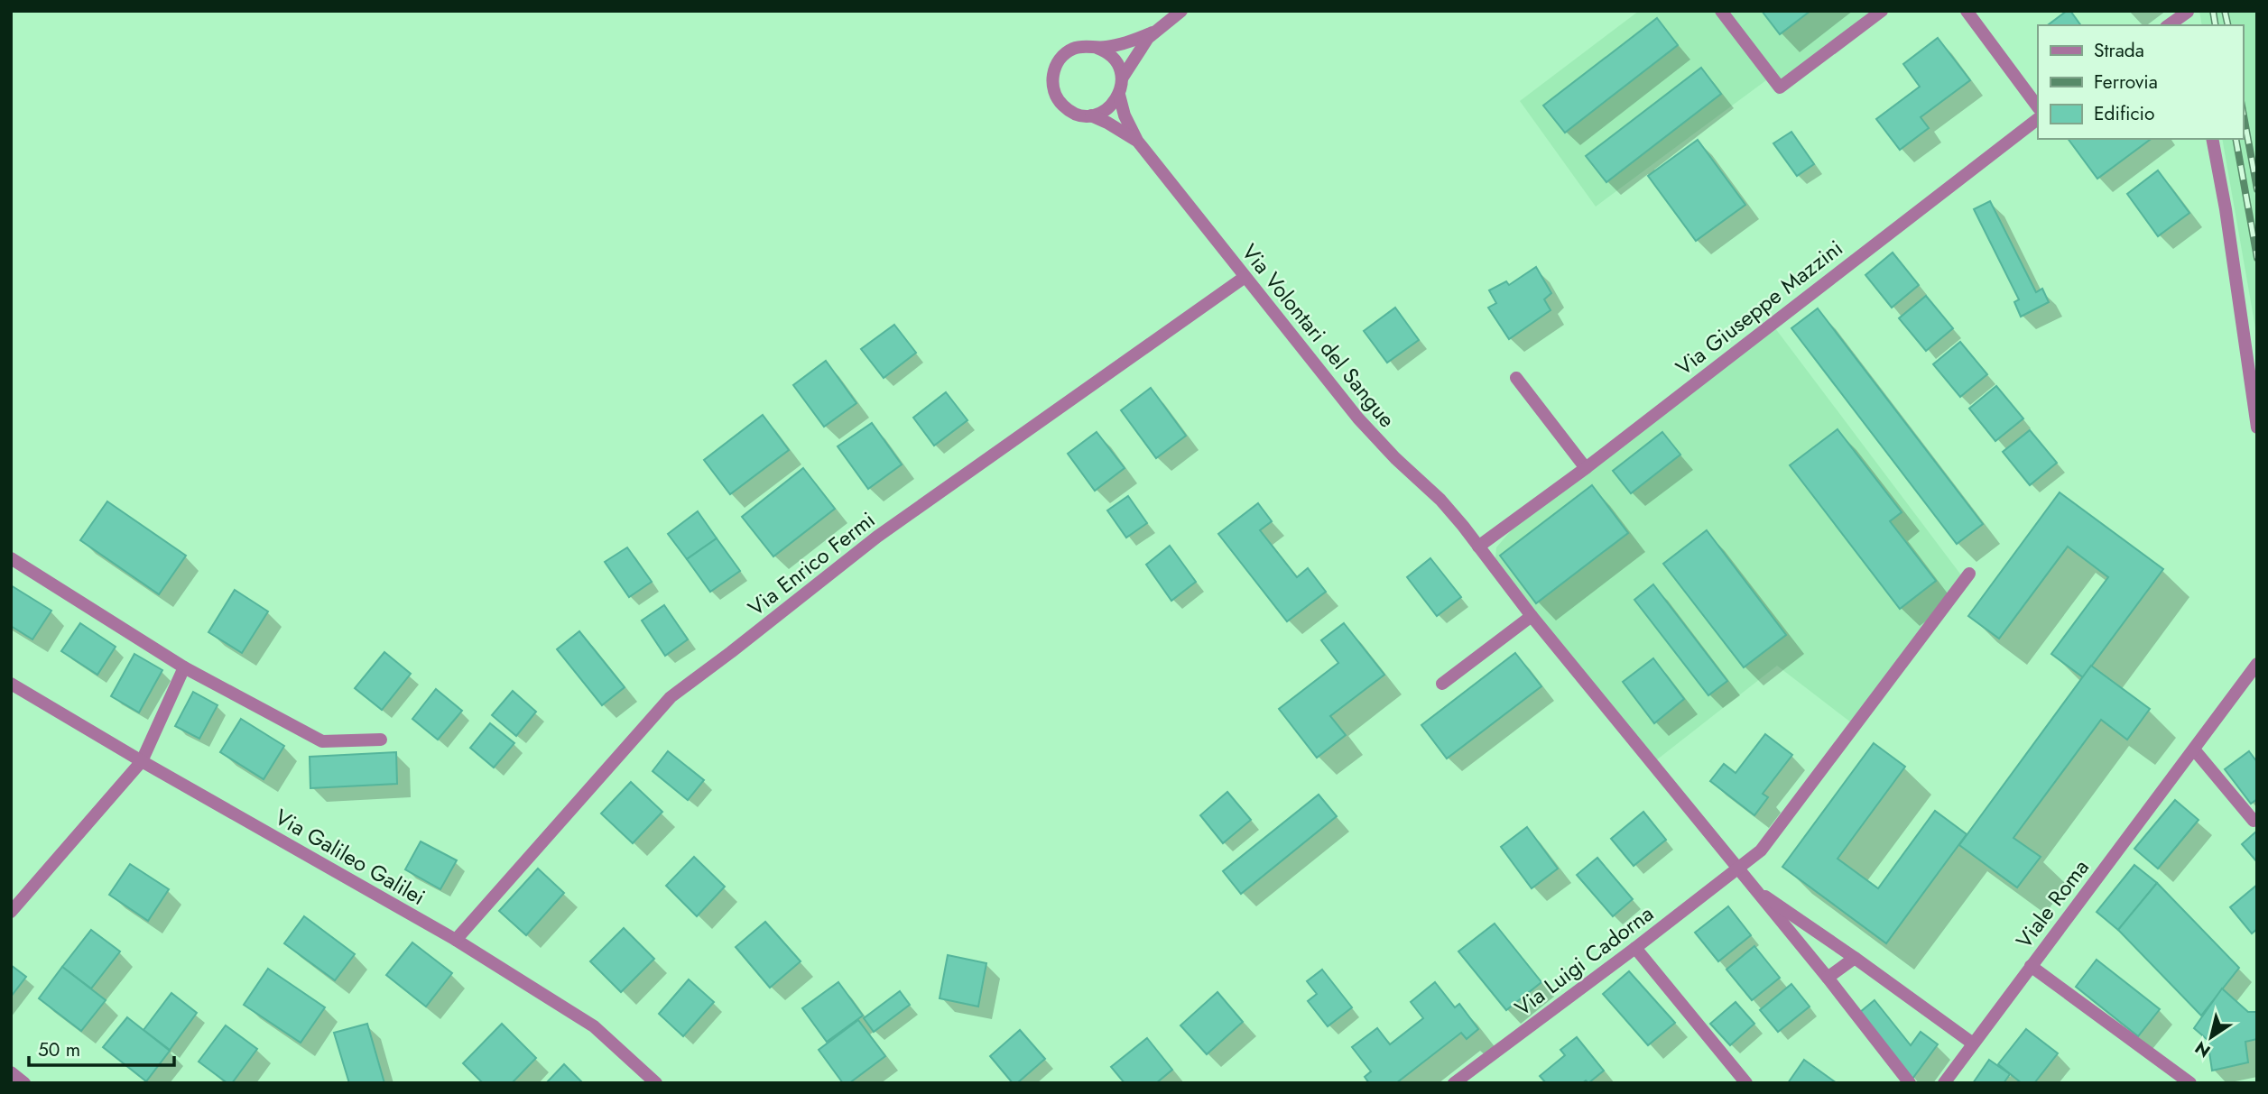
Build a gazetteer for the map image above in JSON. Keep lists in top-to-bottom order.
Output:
{
  "streets": {
    "street": [
      "Via Giuseppe Mazzini",
      "Via Volontari del Sangue",
      "Via Enrico Fermi",
      "Via Galileo Galilei",
      "Viale Roma",
      "Via Luigi Cadorna"
    ]
  },
  "crossings": [
    ["Via Giuseppe Mazzini", "Via Volontari del Sangue"],
    ["Via Volontari del Sangue", "Via Enrico Fermi"],
    ["Via Enrico Fermi", "Via Galileo Galilei"]
  ],
  "legend": ["Strada", "Ferrovia", "Edificio"],
  "scale_bar": "50 m",
  "north": "bottom left"
}
